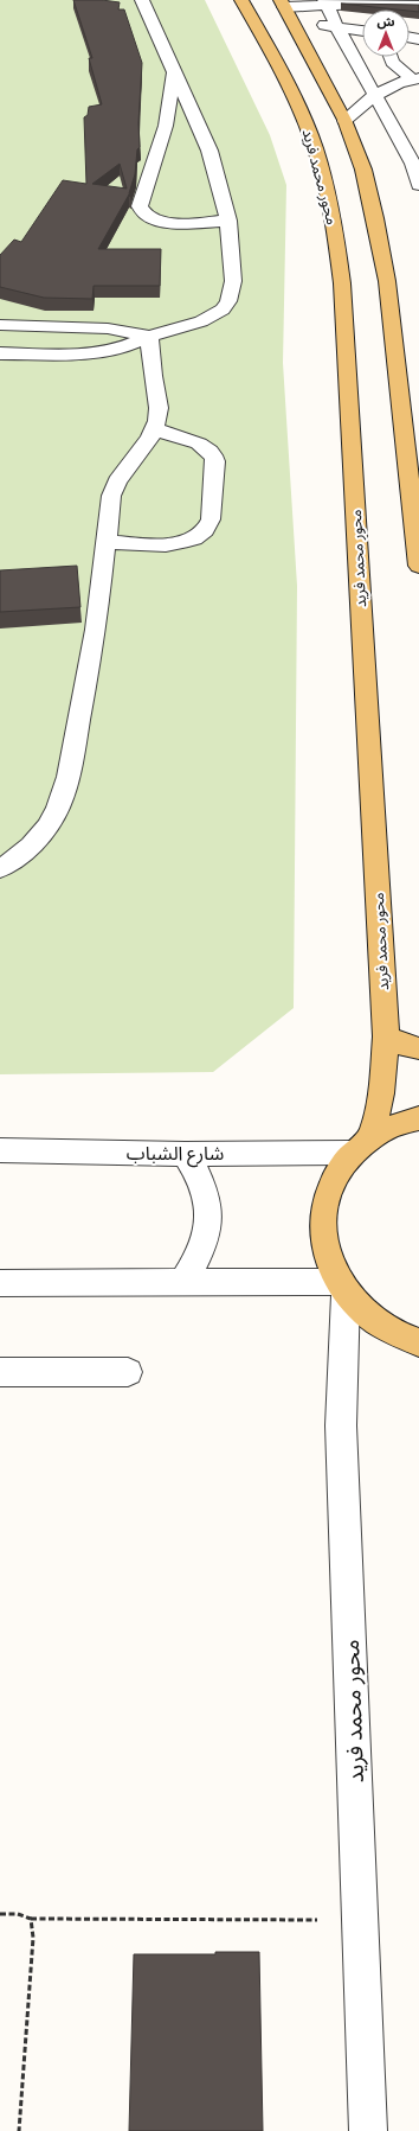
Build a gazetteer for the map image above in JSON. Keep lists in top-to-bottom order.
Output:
{
  "streets": {
    "main road": ["محور محمد فريد"],
    "street": ["شارع الشباب"]
  },
  "north": "top"
}
